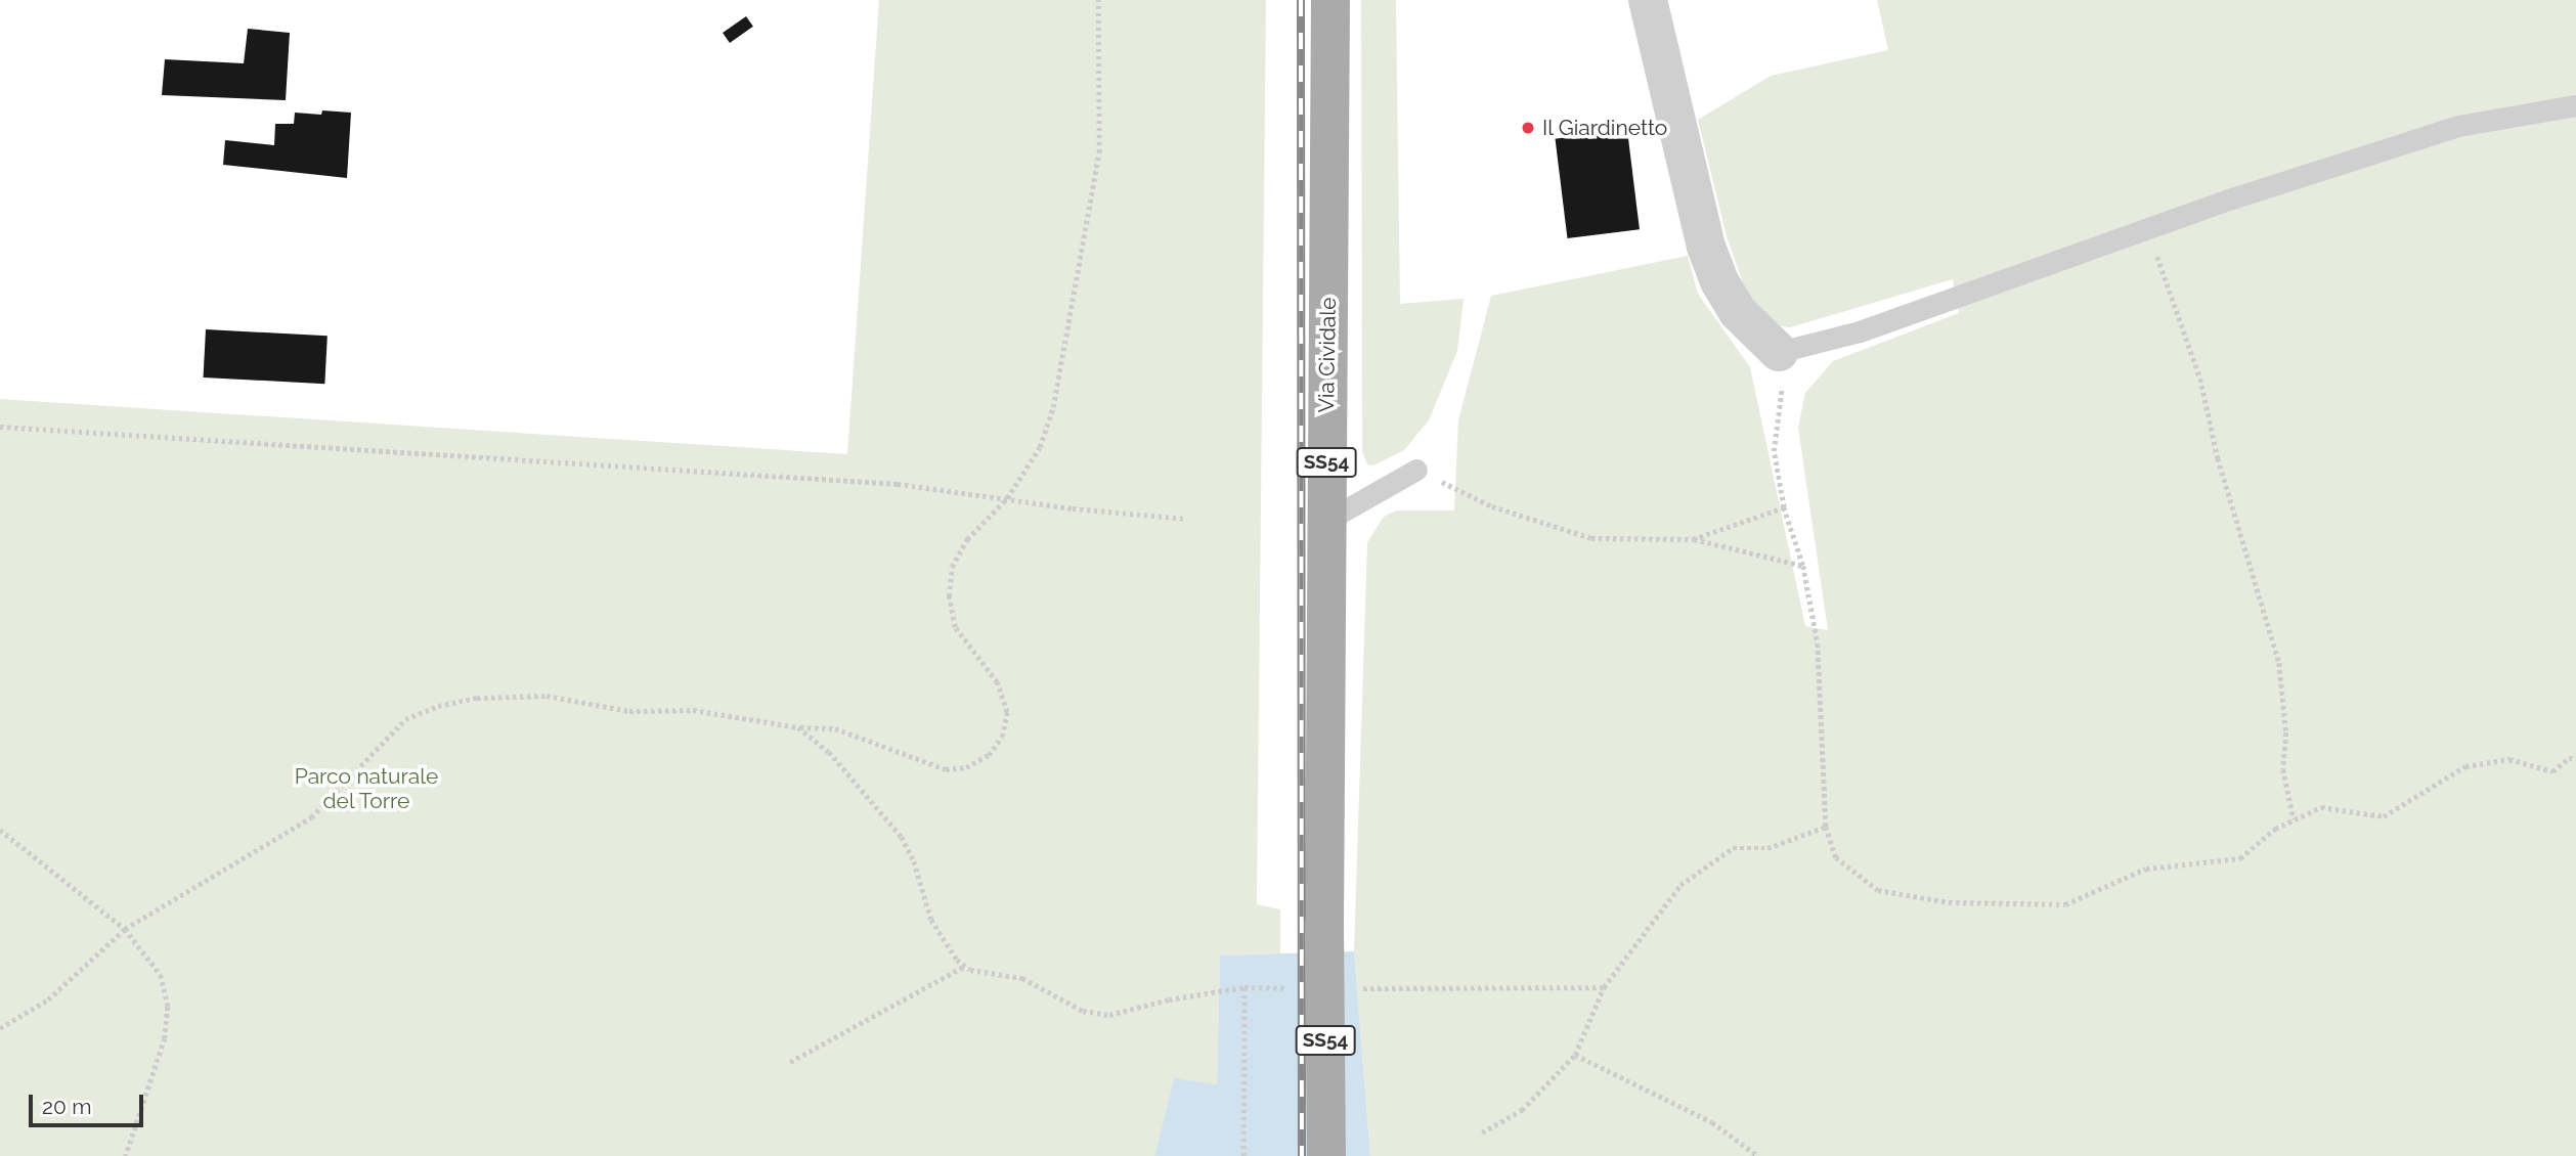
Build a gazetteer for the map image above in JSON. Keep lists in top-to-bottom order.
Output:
{
  "streets": {
    "main road": ["Via Cividale", "SS54"]
  },
  "parks": ["Parco naturale del Torre"],
  "places": ["Il Giardinetto"],
  "scale_bar": "20 m"
}
